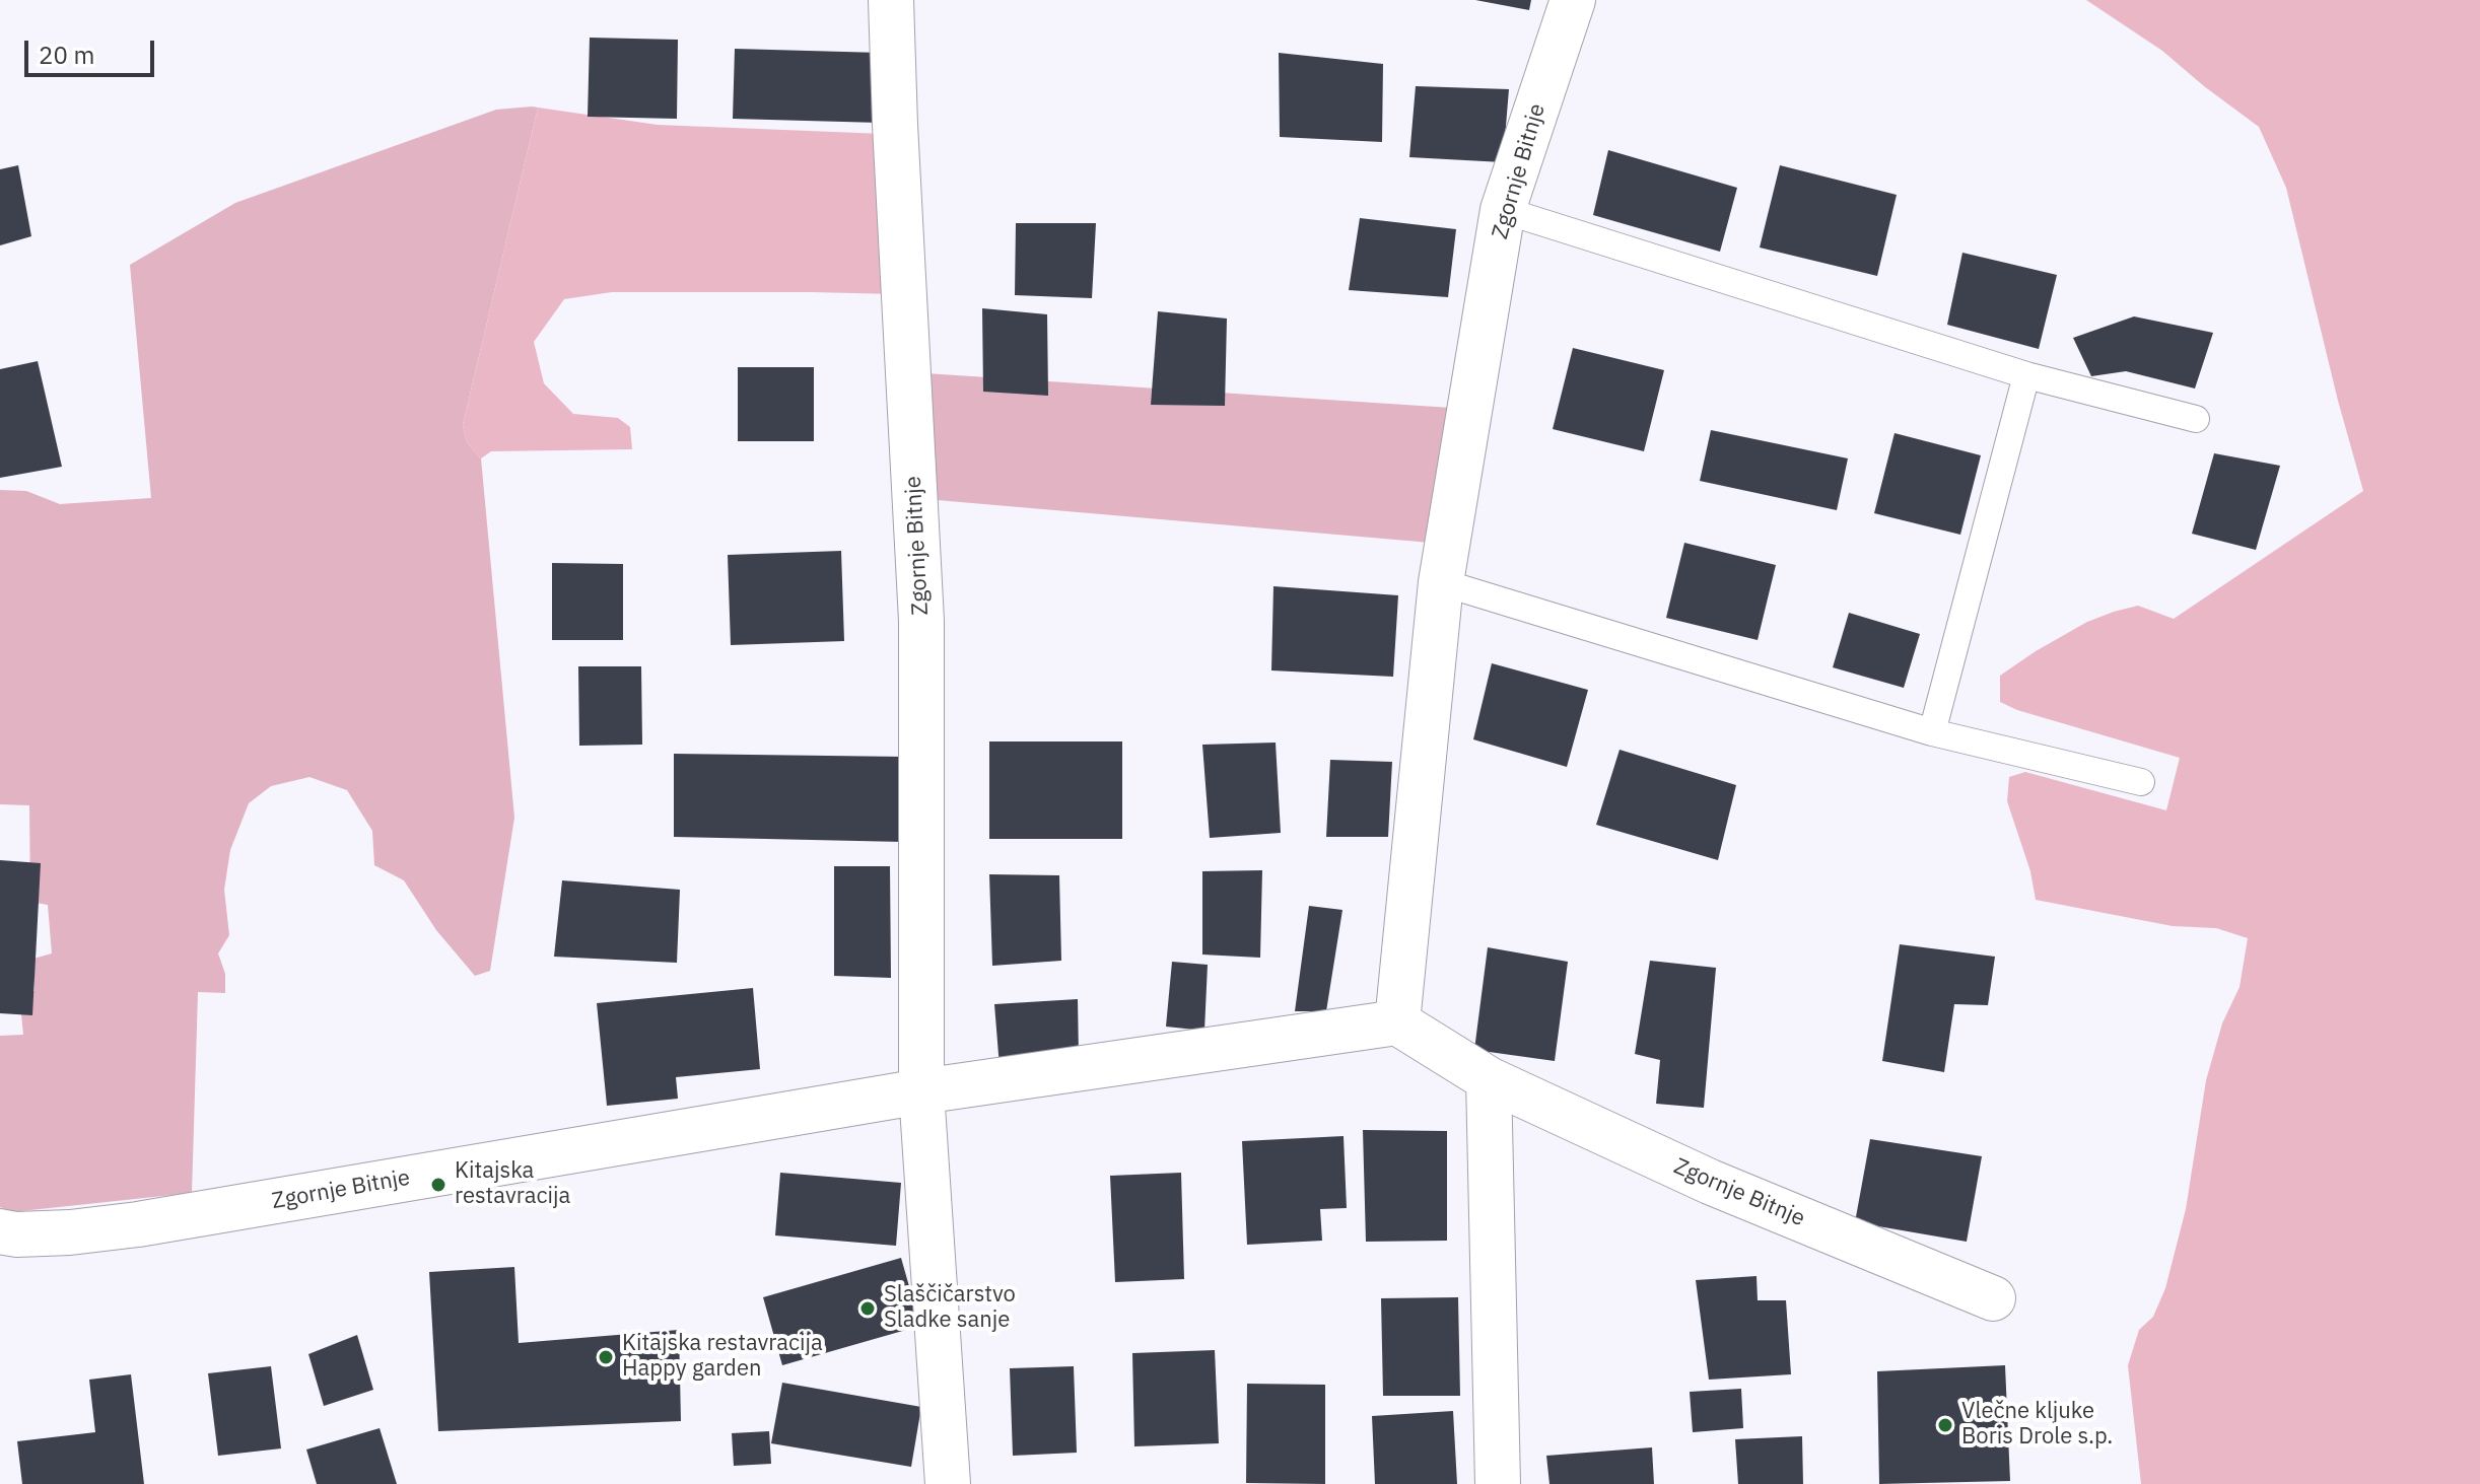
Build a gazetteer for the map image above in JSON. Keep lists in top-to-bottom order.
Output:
{
  "streets": {
    "street": ["Zgornje Bitnje"]
  },
  "places": [
    "Kitajska restavracija",
    "Slaščičarstvo Sladke sanje",
    "Kitajska restavracija Happy garden",
    "Vlečne kljuke Boris Drole s.p."
  ],
  "scale_bar": "20 m"
}
